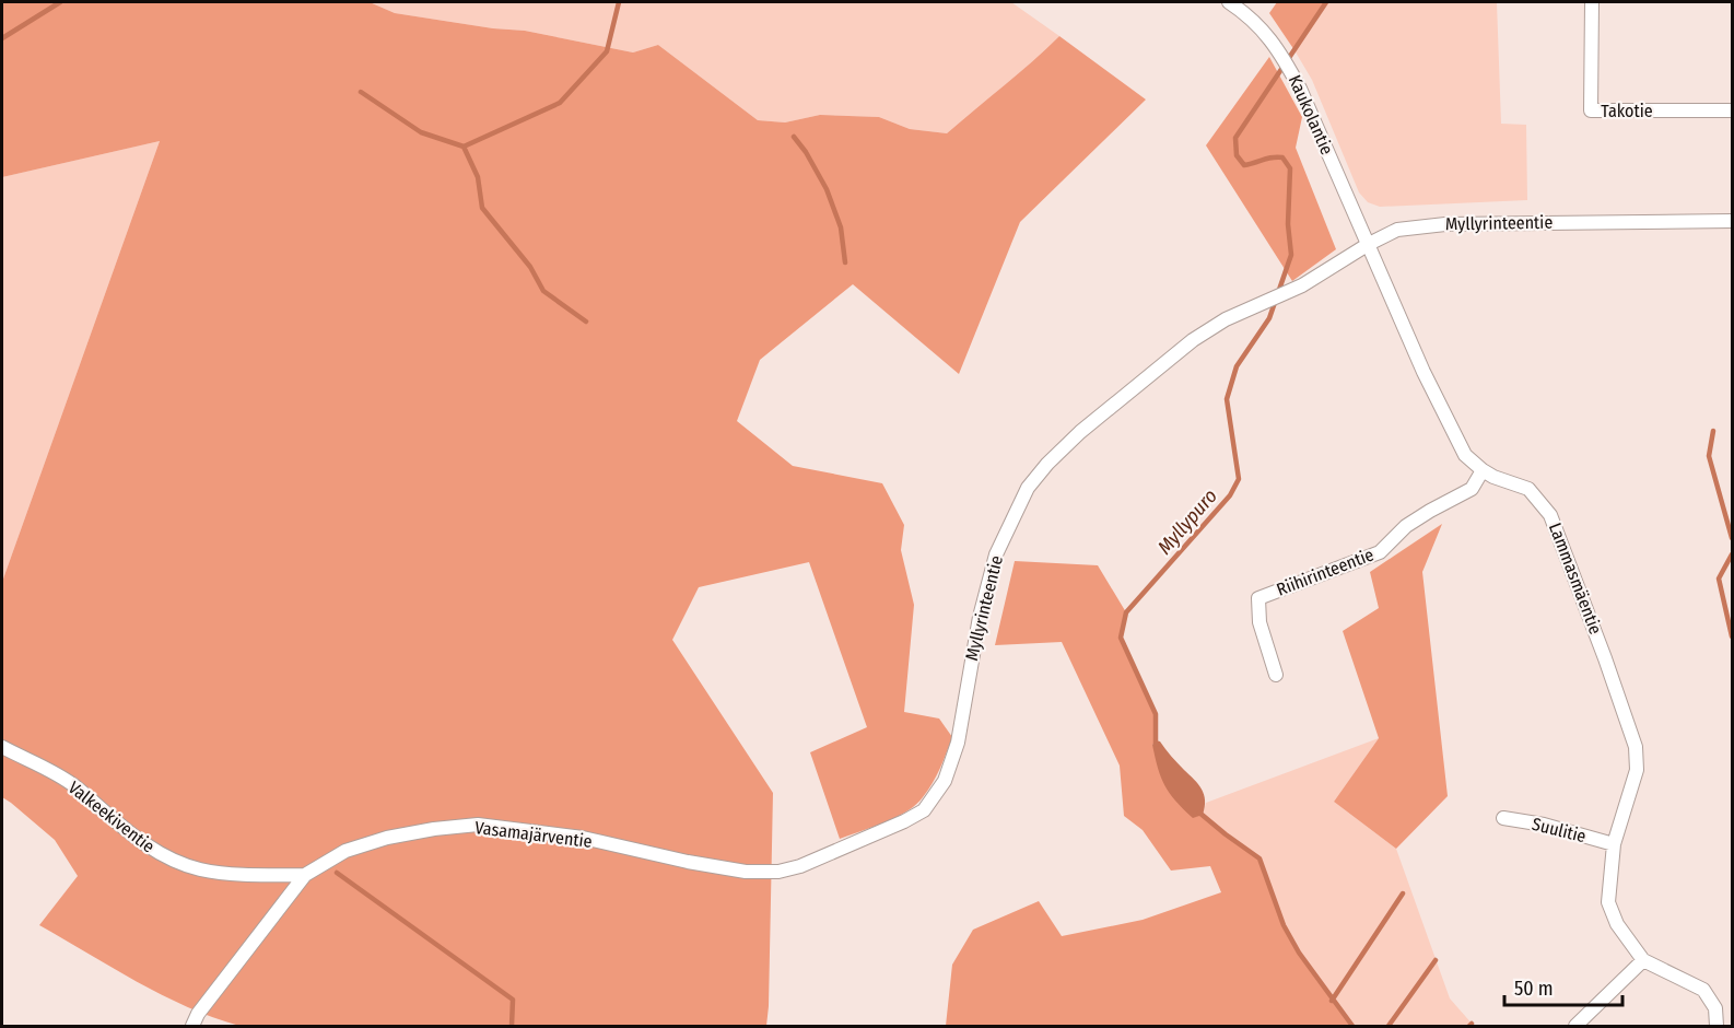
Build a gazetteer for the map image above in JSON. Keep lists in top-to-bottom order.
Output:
{
  "streets": {
    "street": [
      "Takotie",
      "Kaukolantie",
      "Myllyrinteentie",
      "Riihirinteentie",
      "Lammasmäentie",
      "Valkeekiventie",
      "Suulitie",
      "Vasamajärventie"
    ]
  },
  "crossings": [
    ["Kaukolantie", "Myllyrinteentie"],
    ["Kaukolantie", "Lammasmäentie"],
    ["Myllyrinteentie", "Lammasmäentie"],
    ["Myllyrinteentie", "Vasamajärventie"],
    ["Riihirinteentie", "Lammasmäentie"],
    ["Lammasmäentie", "Suulitie"],
    ["Valkeekiventie", "Vasamajärventie"]
  ],
  "water": ["Myllypuro"],
  "scale_bar": "50 m"
}
